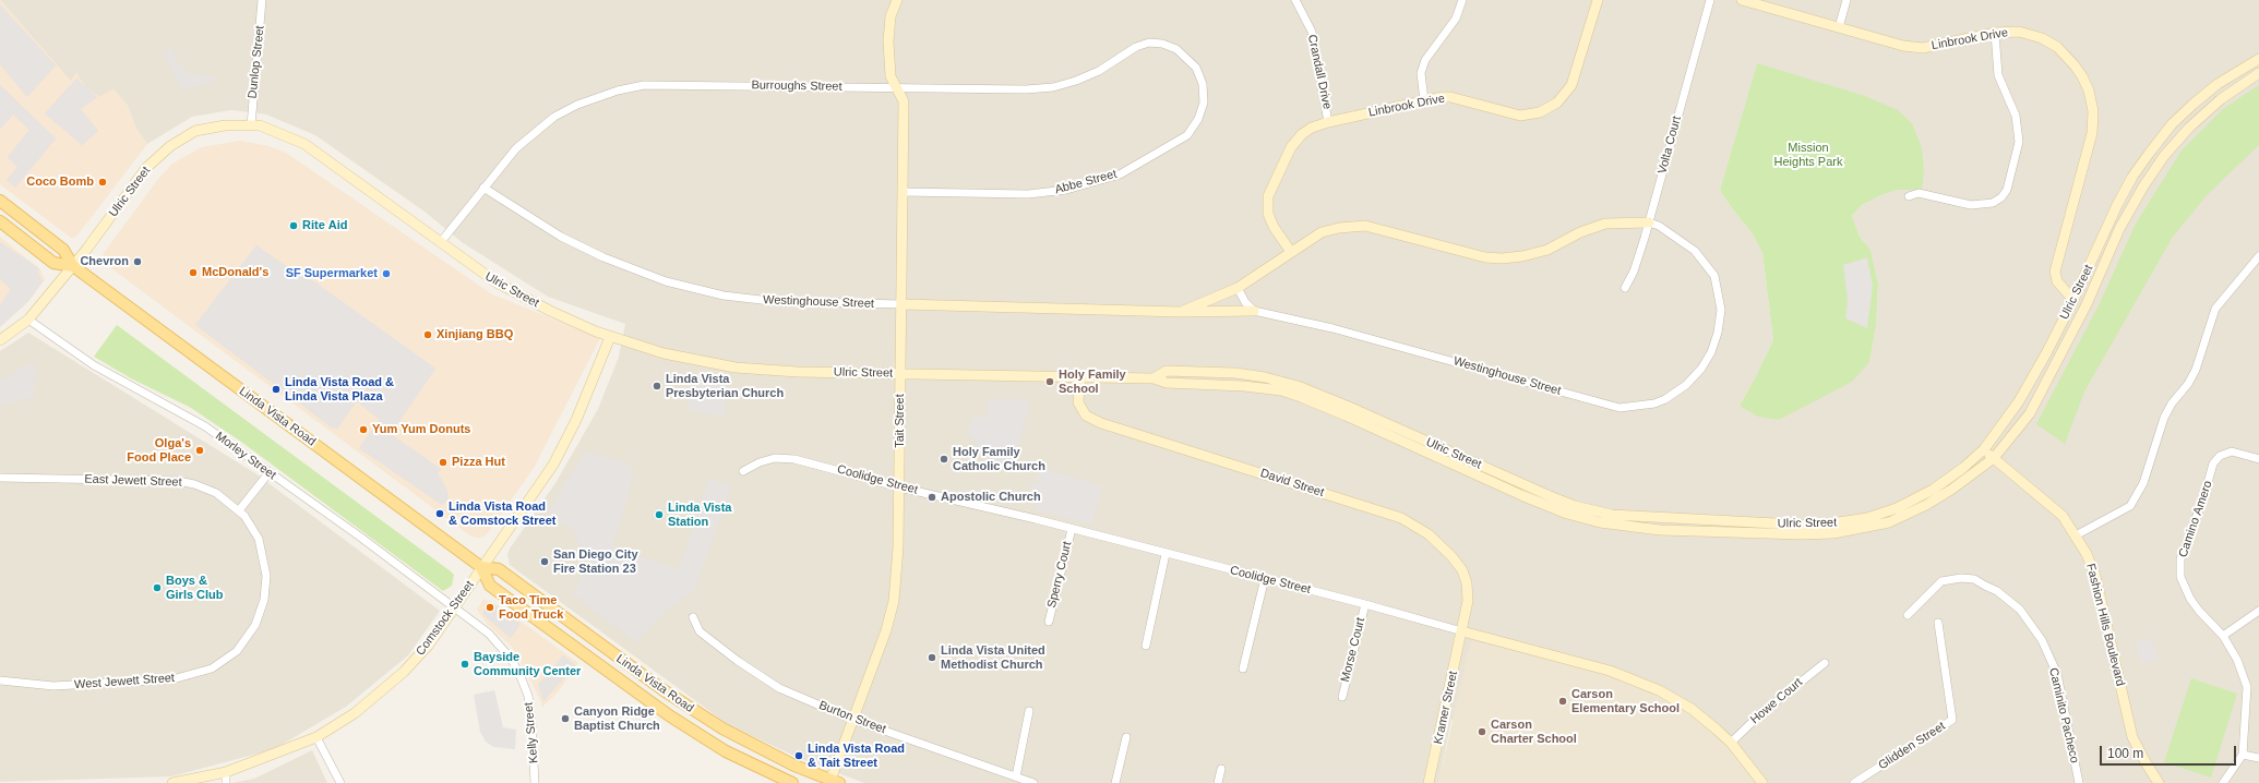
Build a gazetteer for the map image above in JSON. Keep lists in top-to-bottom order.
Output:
{
  "streets": {
    "main road": ["Linda Vista Road"],
    "street": [
      "Linbrook Drive",
      "Dunlop Street",
      "Crandall Drive",
      "Burroughs Street",
      "Volta Court",
      "Abbe Street",
      "Ulric Street",
      "Westinghouse Street",
      "Tait Street",
      "Morley Street",
      "Coolidge Street",
      "East Jewett Street",
      "David Street",
      "Camino Amero",
      "Sperry Court",
      "Comstock Street",
      "Fashion Hills Boulevard",
      "Morse Court",
      "West Jewett Street",
      "Howe Court",
      "Kramer Street",
      "Caminito Pacheco",
      "Burton Street",
      "Kelly Street",
      "Glidden Street"
    ]
  },
  "crossings": [
    ["Linbrook Drive", "Crandall Drive"],
    ["Linbrook Drive", "Ulric Street"],
    ["Dunlop Street", "Ulric Street"],
    ["Burroughs Street", "Abbe Street"],
    ["Burroughs Street", "Ulric Street"],
    ["Burroughs Street", "Westinghouse Street"],
    ["Burroughs Street", "Tait Street"],
    ["Volta Court", "Westinghouse Street"],
    ["Abbe Street", "Tait Street"],
    ["Ulric Street", "Linda Vista Road"],
    ["Ulric Street", "Tait Street"],
    ["Ulric Street", "Morley Street"],
    ["Ulric Street", "David Street"],
    ["Ulric Street", "Comstock Street"],
    ["Ulric Street", "Fashion Hills Boulevard"],
    ["Westinghouse Street", "Tait Street"],
    ["Linda Vista Road", "Tait Street"],
    ["Linda Vista Road", "Comstock Street"],
    ["Tait Street", "Coolidge Street"],
    ["Tait Street", "Burton Street"],
    ["Morley Street", "Comstock Street"],
    ["Morley Street", "Kelly Street"],
    ["Coolidge Street", "David Street"],
    ["Coolidge Street", "Sperry Court"],
    ["Coolidge Street", "Morse Court"],
    ["Coolidge Street", "Howe Court"],
    ["Coolidge Street", "Kramer Street"],
    ["East Jewett Street", "West Jewett Street"],
    ["David Street", "Kramer Street"],
    ["Comstock Street", "Kelly Street"]
  ],
  "parks": ["Mission Heights Park"],
  "places": [
    "Coco Bomb",
    "Rite Aid",
    "Chevron",
    "McDonald's",
    "SF Supermarket",
    "Xinjiang BBQ",
    "Holy Family School",
    "Linda Vista Presbyterian Church",
    "Linda Vista Road & Linda Vista Plaza",
    "Yum Yum Donuts",
    "Olga's Food Place",
    "Holy Family Catholic Church",
    "Pizza Hut",
    "Apostolic Church",
    "Linda Vista Road & Comstock Street",
    "Linda Vista Station",
    "San Diego City Fire Station 23",
    "Boys & Girls Club",
    "Taco Time Food Truck",
    "Linda Vista United Methodist Church",
    "Bayside Community Center",
    "Carson Elementary School",
    "Canyon Ridge Baptist Church",
    "Carson Charter School",
    "Linda Vista Road & Tait Street"
  ],
  "scale_bar": "100 m"
}
